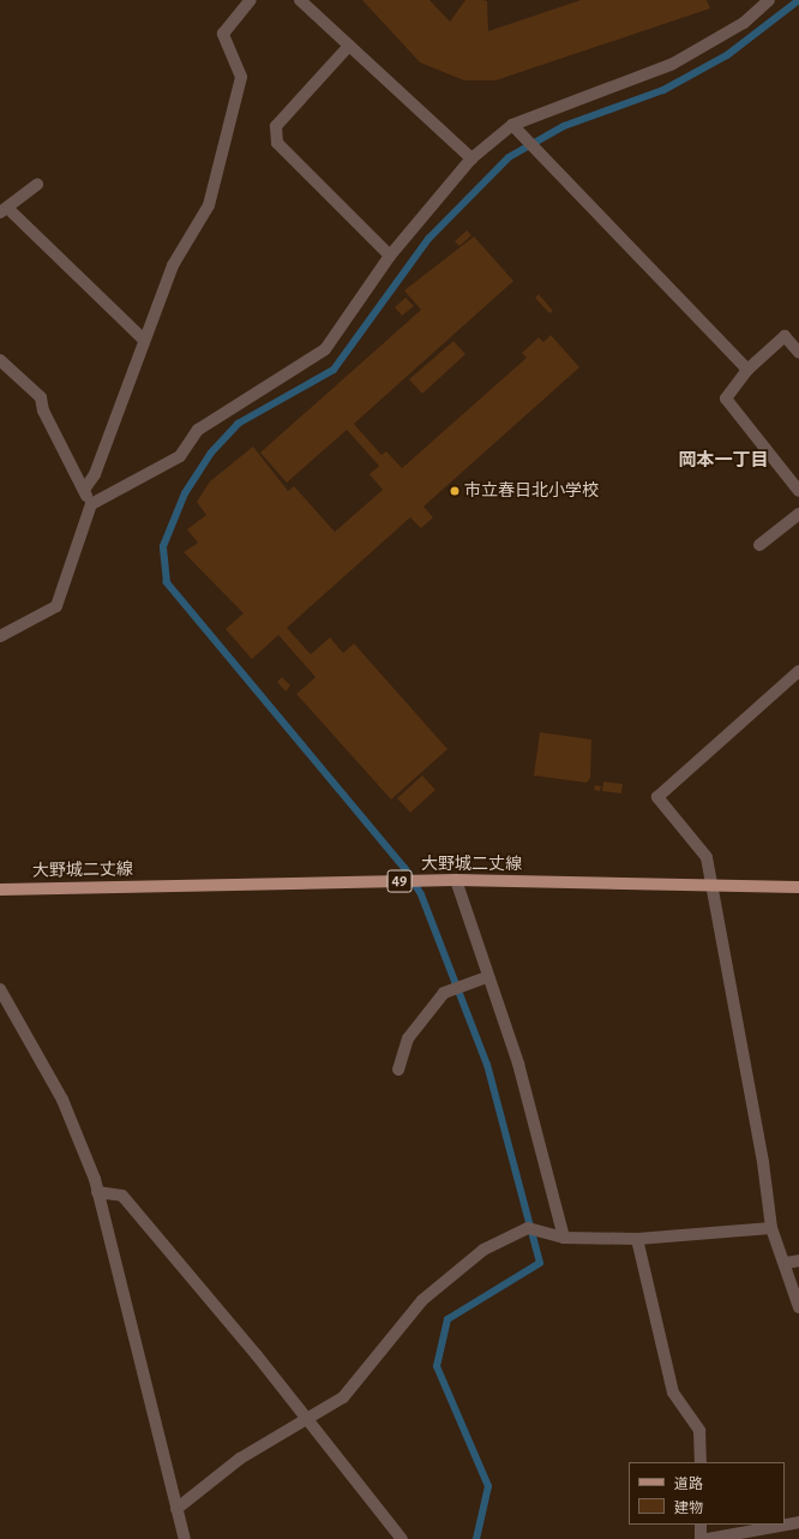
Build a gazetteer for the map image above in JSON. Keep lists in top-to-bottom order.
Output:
{
  "streets": {
    "main road": ["大野城二丈線", "49"]
  },
  "districts": ["岡本一丁目"],
  "places": ["市立春日北小学校"],
  "legend": ["道路", "建物"]
}
